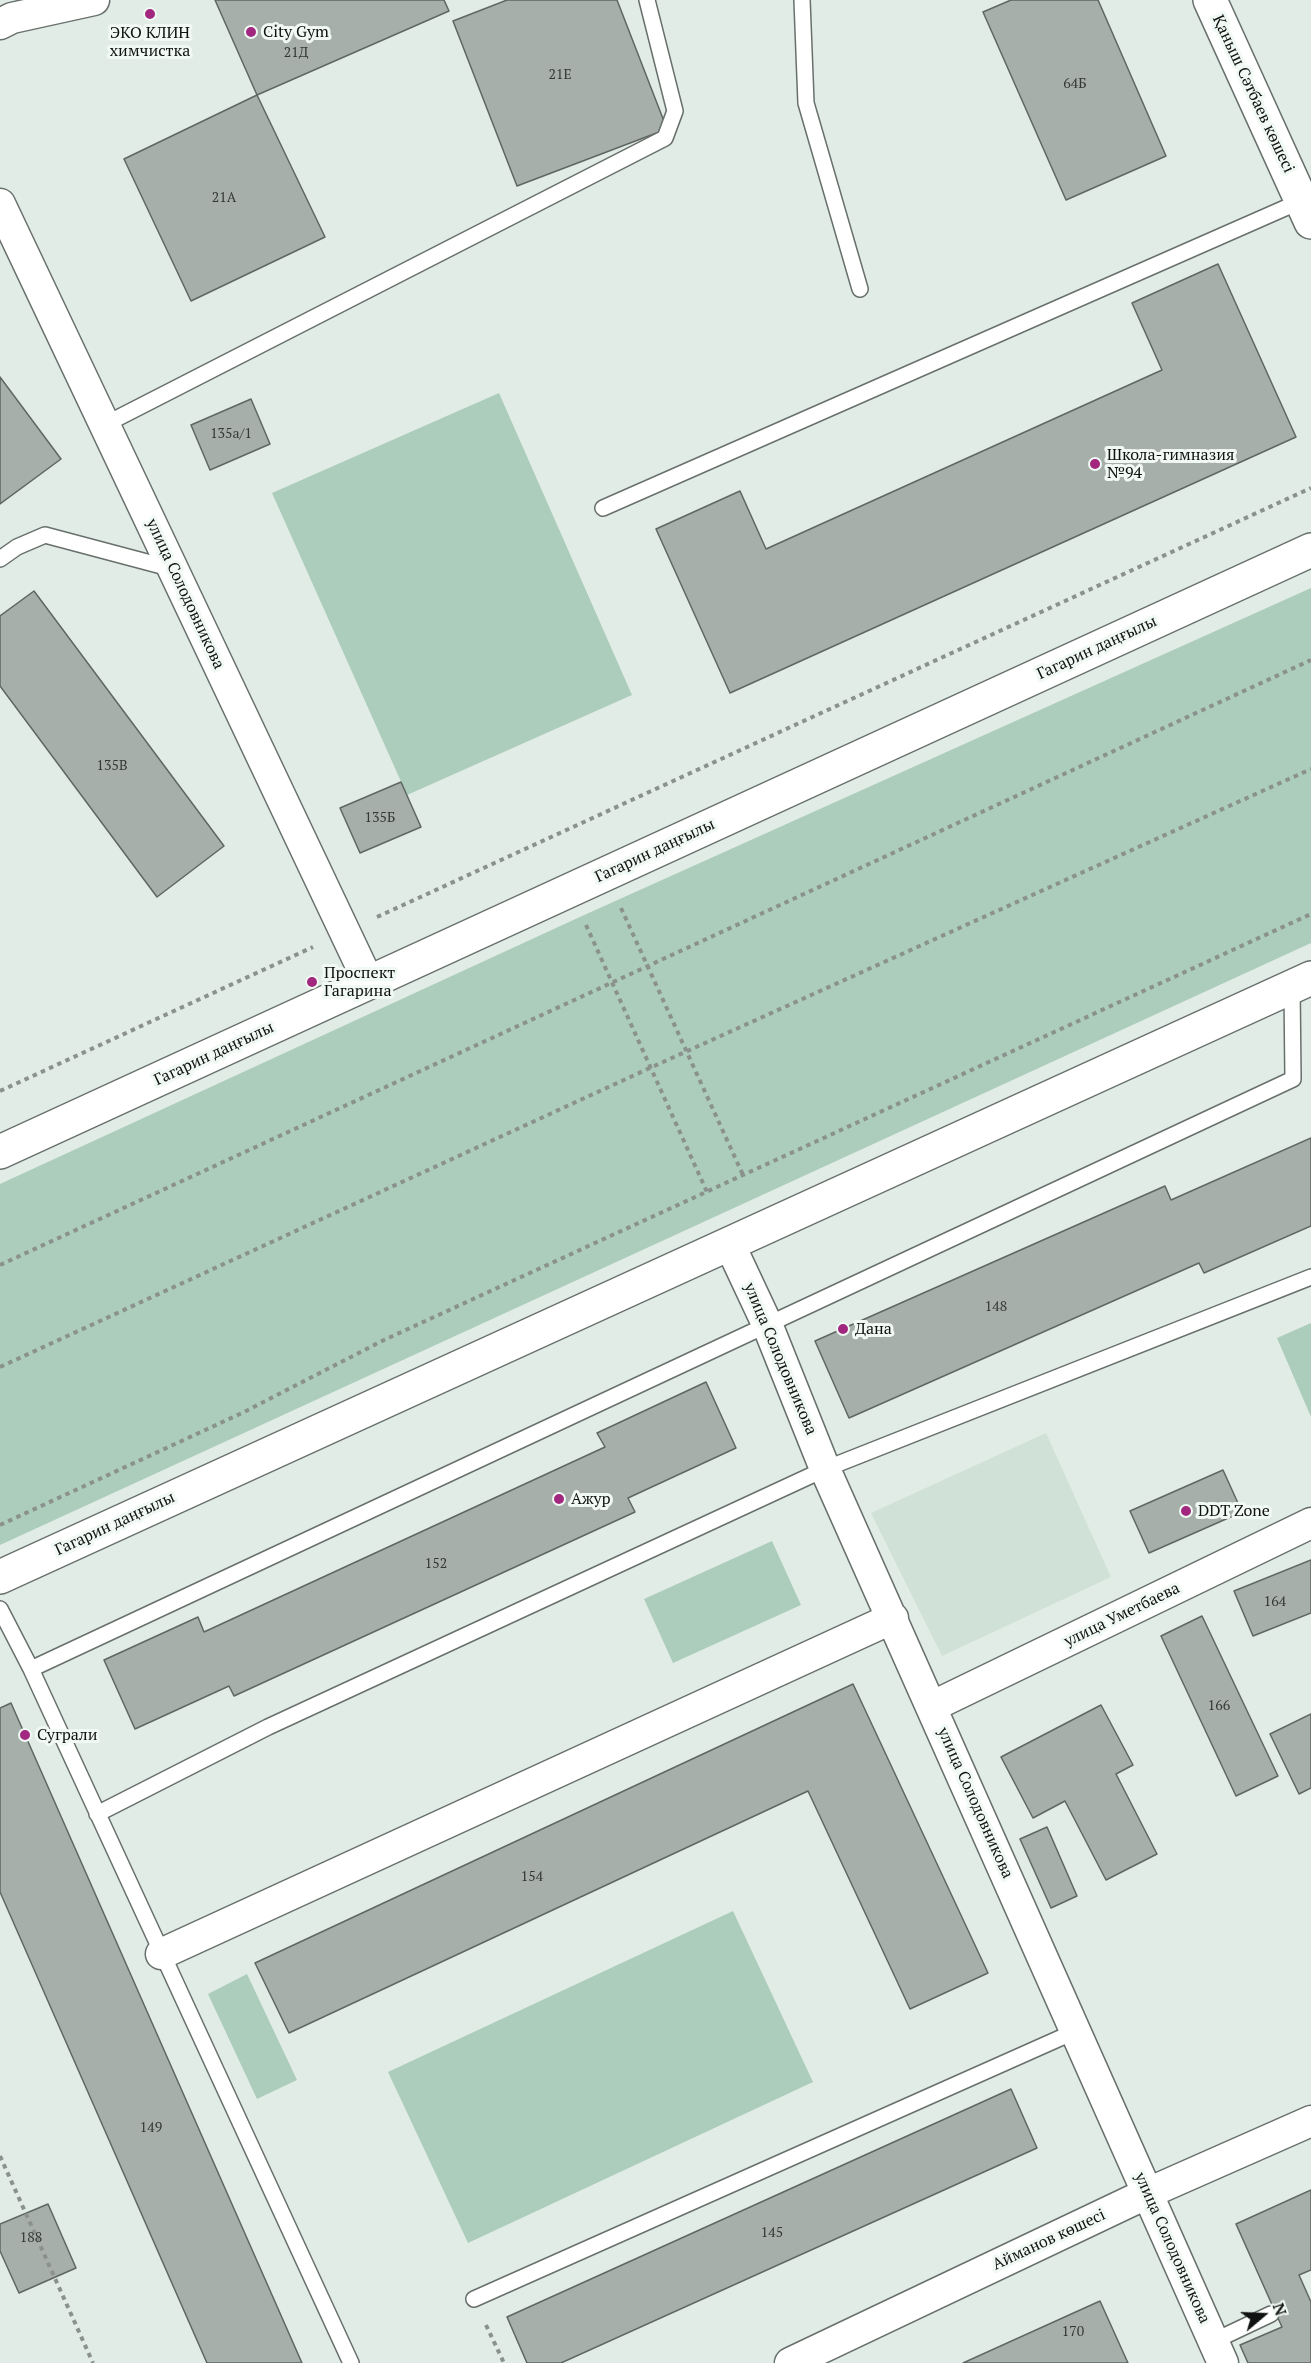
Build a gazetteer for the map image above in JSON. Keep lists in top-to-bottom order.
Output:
{
  "streets": {
    "street": [
      "Қаныш Сәтбаев көшесі",
      "улица Солодовникова",
      "Гагарин даңғылы",
      "улица Уметбаева",
      "Айманов көшесі"
    ]
  },
  "crossings": [
    ["улица Солодовникова", "Гагарин даңғылы"],
    ["улица Солодовникова", "улица Уметбаева"],
    ["улица Солодовникова", "Айманов көшесі"]
  ],
  "places": [
    "ЭКО КЛИН химчистка",
    "City Gym",
    "Школа-гимназия №94",
    "Проспект Гагарина",
    "Дана",
    "Ажур",
    "DDT Zone",
    "Суграли"
  ],
  "house_numbers": [
    "21Д",
    "21Е",
    "64Б",
    "21А",
    "135а/1",
    "135В",
    "135Б",
    "148",
    "152",
    "164",
    "166",
    "154",
    "149",
    "145",
    "188",
    "170"
  ],
  "north": "right"
}
